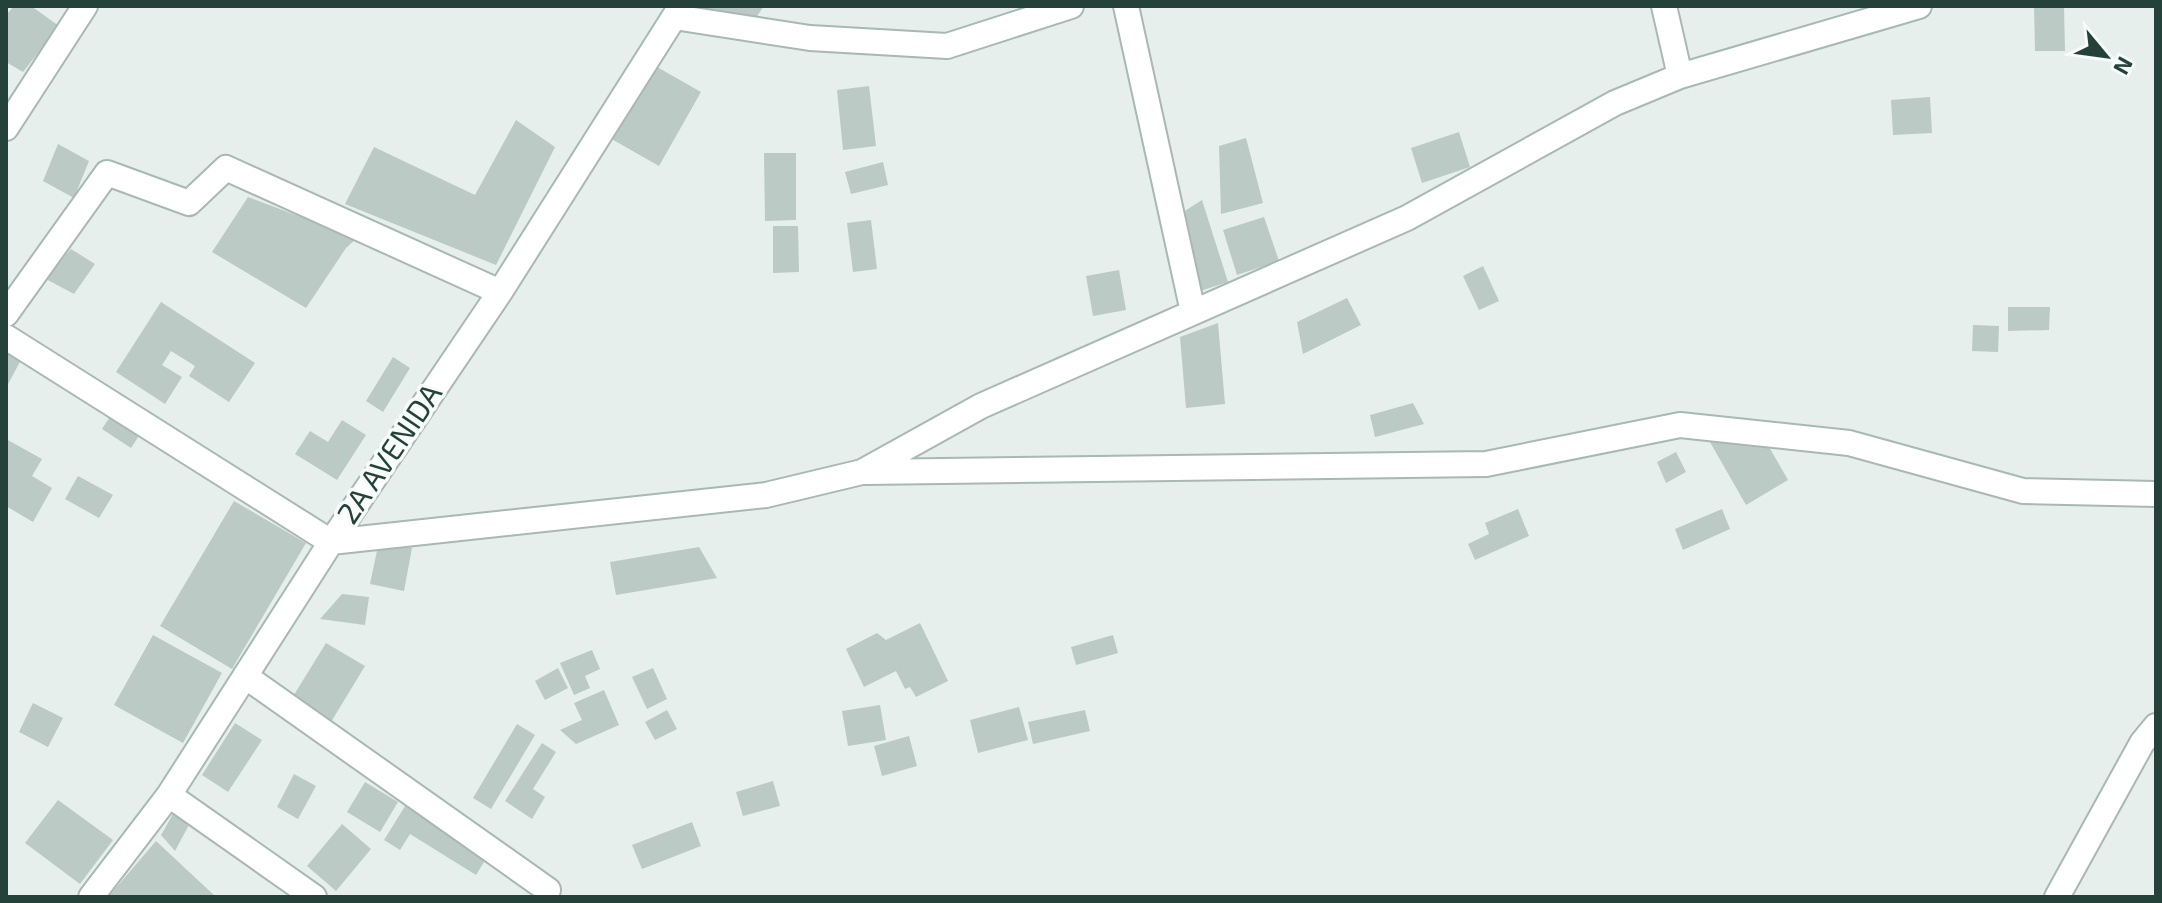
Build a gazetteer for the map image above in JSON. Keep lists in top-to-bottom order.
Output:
{
  "streets": {
    "street": ["2A AVENIDA"]
  },
  "north": "bottom right"
}
